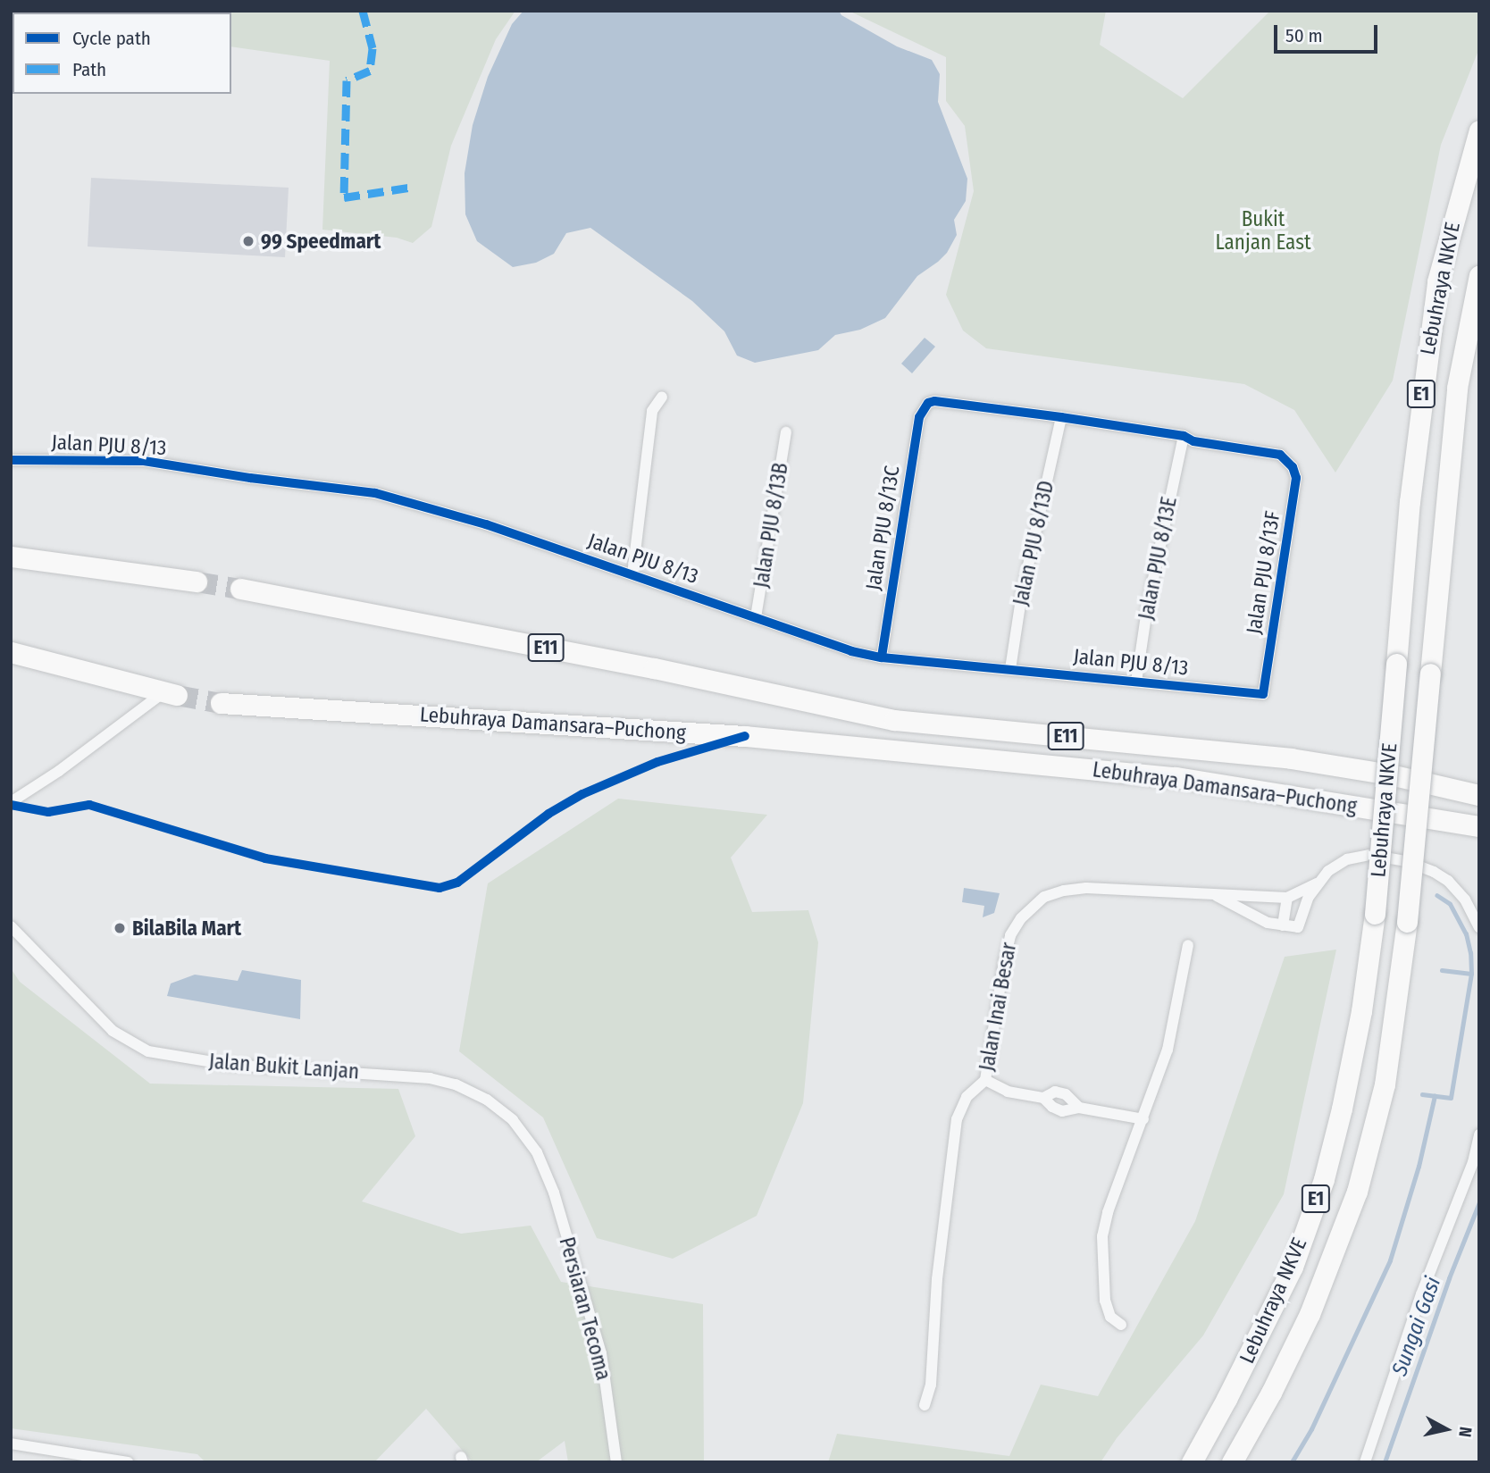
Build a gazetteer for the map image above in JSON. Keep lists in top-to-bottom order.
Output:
{
  "streets": {
    "highway": [
      "Lebuhraya NKVE",
      "E1",
      "E11",
      "Lebuhraya Damansara–Puchong"
    ],
    "street": [
      "Jalan PJU 8/13",
      "Jalan PJU 8/13B",
      "Jalan PJU 8/13C",
      "Jalan PJU 8/13D",
      "Jalan PJU 8/13E",
      "Jalan PJU 8/13F",
      "Jalan Inai Besar",
      "Jalan Bukit Lanjan",
      "Persiaran Tecoma"
    ]
  },
  "crossings": [
    ["Jalan PJU 8/13", "Jalan PJU 8/13B"],
    ["Jalan PJU 8/13", "Jalan PJU 8/13C"],
    ["Jalan PJU 8/13", "Jalan PJU 8/13D"],
    ["Jalan PJU 8/13", "Jalan PJU 8/13E"],
    ["Jalan PJU 8/13", "Jalan PJU 8/13F"],
    ["Jalan PJU 8/13C", "Jalan PJU 8/13D"],
    ["Jalan PJU 8/13E", "Jalan PJU 8/13F"],
    ["Jalan Bukit Lanjan", "Persiaran Tecoma"]
  ],
  "water": ["Sungai Gasi"],
  "parks": ["Bukit Lanjan East"],
  "places": ["99 Speedmart", "BilaBila Mart"],
  "legend": ["Cycle path", "Path"],
  "scale_bar": "50 m",
  "north": "right"
}
